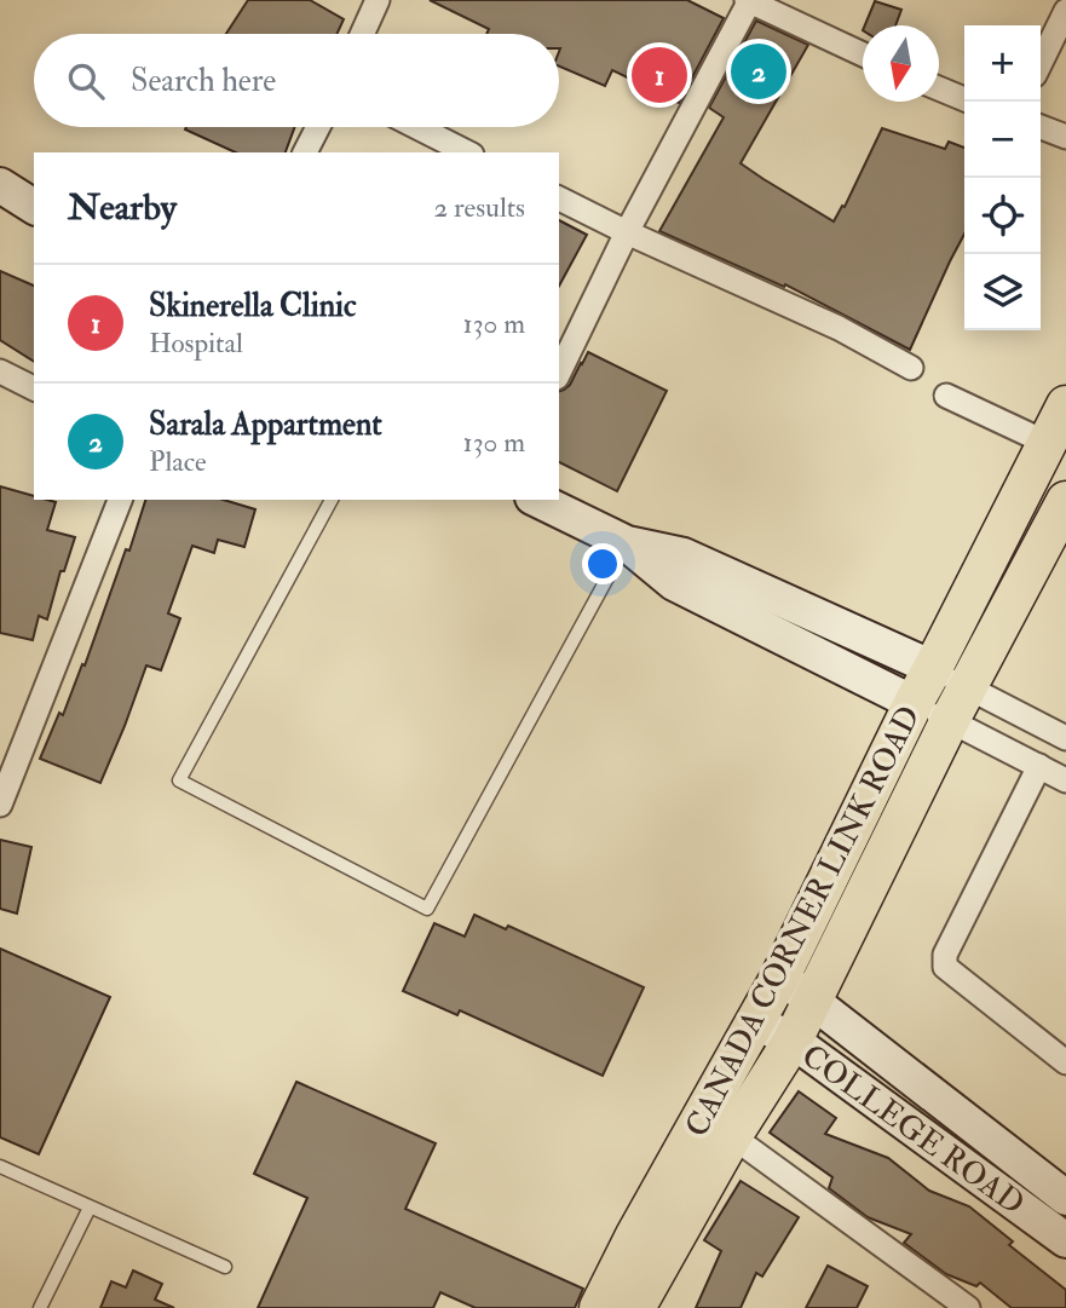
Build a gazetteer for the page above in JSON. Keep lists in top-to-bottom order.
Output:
{
  "streets": {
    "main road": ["CANADA CORNER LINK ROAD", "COLLEGE ROAD"]
  },
  "crossings": [
    ["CANADA CORNER LINK ROAD", "COLLEGE ROAD"]
  ],
  "north": "bottom",
  "page": {
    "map_buttons": ["+", "−"],
    "search": "Search here",
    "pins": ["2", "1"],
    "heading": ["Nearby", "2 results"],
    "list": [
      {
        "mark": "1",
        "name": "Skinerella Clinic",
        "note": "Hospital",
        "value": "130 m"
      },
      {
        "mark": "2",
        "name": "Sarala Appartment",
        "note": "Place",
        "value": "130 m"
      }
    ]
  }
}
